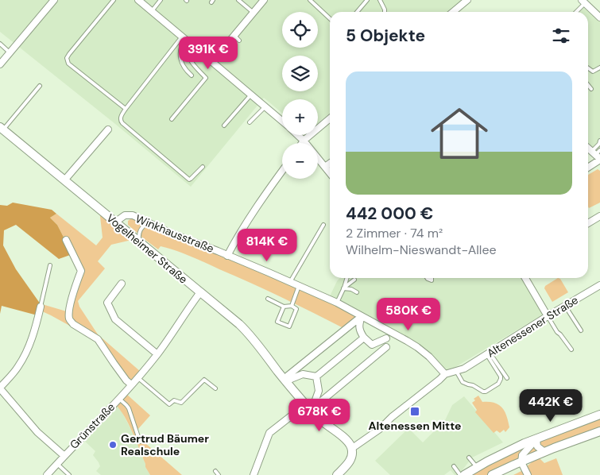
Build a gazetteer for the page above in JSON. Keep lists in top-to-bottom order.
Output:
{
  "streets": {
    "main road": ["Vogelheimer Straße"],
    "street": ["Winkhausstraße", "Altenessener Straße", "Grünstraße"]
  },
  "crossings": [
    ["Winkhausstraße", "Vogelheimer Straße"],
    ["Vogelheimer Straße", "Grünstraße"]
  ],
  "places": {
    "transit": ["Altenessen Mitte"],
    "other": ["Gertrud Bäumer Realschule"]
  },
  "page": {
    "map_buttons": ["+", "−"],
    "heading": "5 Objekte",
    "price": [
      "391K €",
      "814K €",
      "580K €",
      "442K €",
      "678K €"
    ],
    "list": [
      {
        "name": "442 000 €",
        "note": "2 Zimmer · 74 m² · Wilhelm-Nieswandt-Allee"
      }
    ]
  }
}
